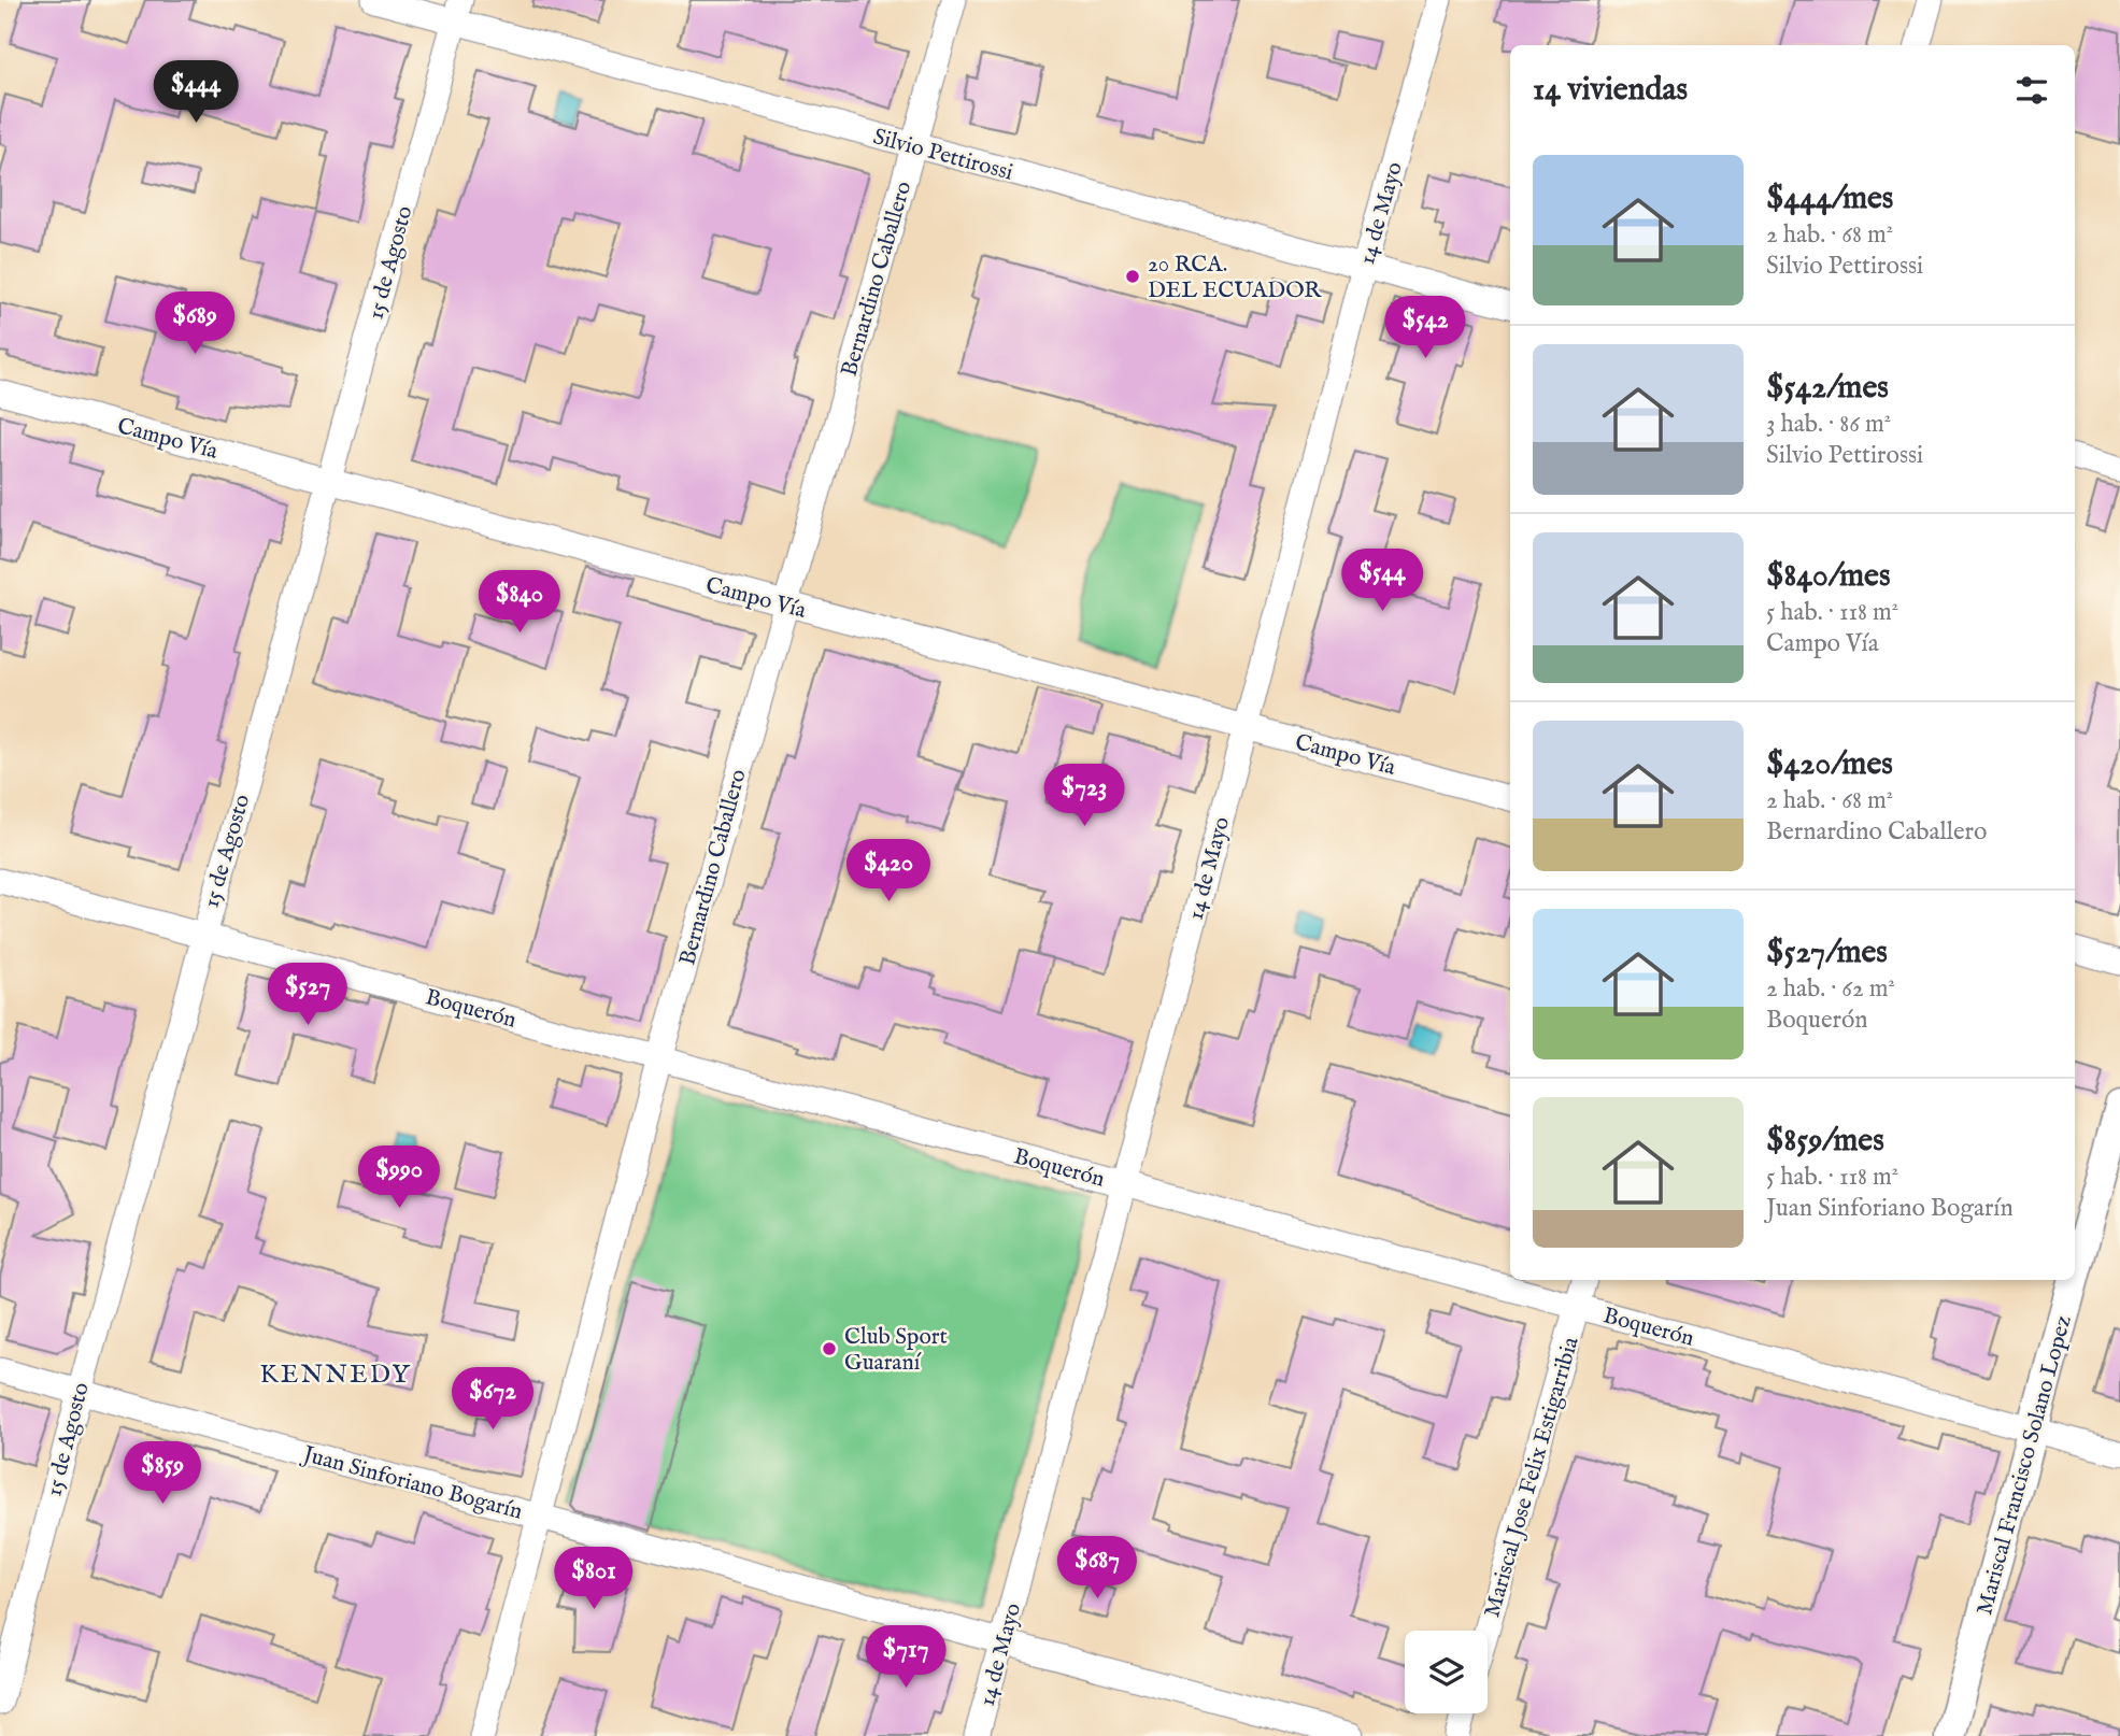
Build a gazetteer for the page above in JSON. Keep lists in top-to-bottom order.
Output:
{
  "streets": {
    "street": [
      "Silvio Pettirossi",
      "14 de Mayo",
      "15 de Agosto",
      "Bernardino Caballero",
      "Campo Vía",
      "Boquerón",
      "Mariscal Francisco Solano Lopez",
      "Mariscal Jose Felix Estigarribia",
      "Juan Sinforiano Bogarín"
    ]
  },
  "crossings": [
    ["Silvio Pettirossi", "14 de Mayo"],
    ["Silvio Pettirossi", "15 de Agosto"],
    ["Silvio Pettirossi", "Bernardino Caballero"],
    ["14 de Mayo", "Campo Vía"],
    ["14 de Mayo", "Boquerón"],
    ["14 de Mayo", "Juan Sinforiano Bogarín"],
    ["15 de Agosto", "Campo Vía"],
    ["15 de Agosto", "Boquerón"],
    ["15 de Agosto", "Juan Sinforiano Bogarín"],
    ["Bernardino Caballero", "Campo Vía"],
    ["Bernardino Caballero", "Boquerón"],
    ["Bernardino Caballero", "Juan Sinforiano Bogarín"],
    ["Boquerón", "Mariscal Francisco Solano Lopez"],
    ["Boquerón", "Mariscal Jose Felix Estigarribia"]
  ],
  "districts": ["KENNEDY"],
  "places": ["20 RCA. DEL ECUADOR", "Club Sport Guaraní"],
  "page": {
    "heading": "14 viviendas",
    "price": [
      "$444",
      "$689",
      "$542",
      "$544",
      "$840",
      "$723",
      "$420",
      "$527",
      "$990",
      "$672",
      "$859",
      "$687",
      "$801",
      "$717"
    ],
    "list": [
      {
        "name": "$444/mes",
        "note": "2 hab. · 68 m² · Silvio Pettirossi"
      },
      {
        "name": "$542/mes",
        "note": "3 hab. · 86 m² · Silvio Pettirossi"
      },
      {
        "name": "$840/mes",
        "note": "5 hab. · 118 m² · Campo Vía"
      },
      {
        "name": "$420/mes",
        "note": "2 hab. · 68 m² · Bernardino Caballero"
      },
      {
        "name": "$527/mes",
        "note": "2 hab. · 62 m² · Boquerón"
      },
      {
        "name": "$859/mes",
        "note": "5 hab. · 118 m² · Juan Sinforiano Bogarín"
      }
    ]
  }
}
